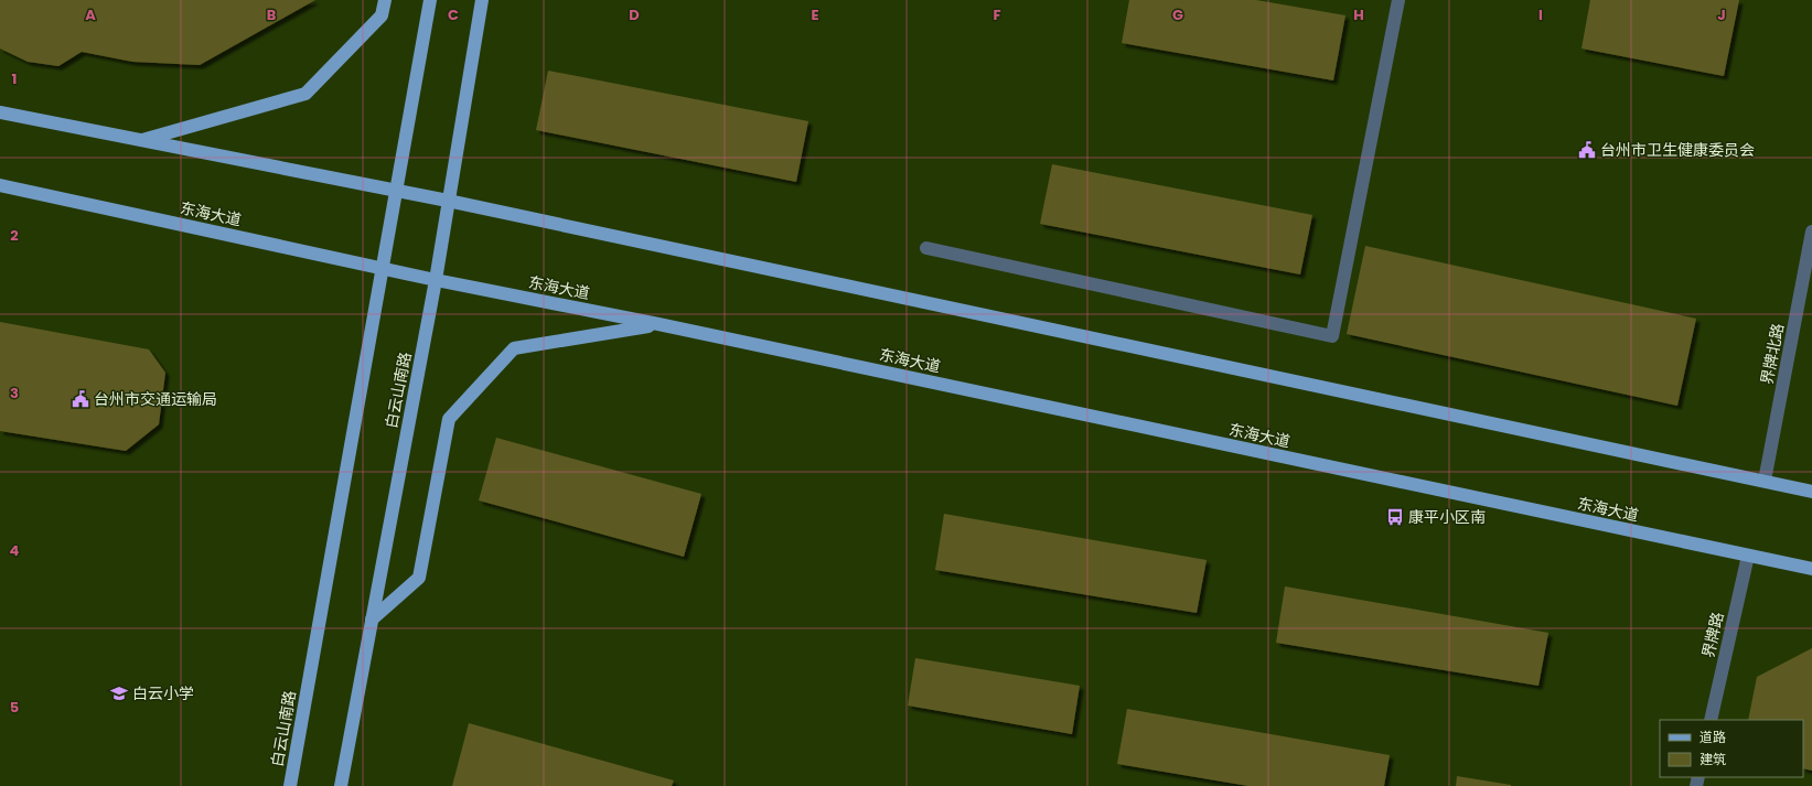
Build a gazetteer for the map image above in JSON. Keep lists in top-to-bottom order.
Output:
{
  "streets": {
    "main road": ["东海大道", "白云山南路"],
    "street": ["界牌北路", "界牌路"]
  },
  "crossings": [
    ["东海大道", "白云山南路"],
    ["东海大道", "界牌路"]
  ],
  "places": {
    "public building": ["台州市卫生健康委员会", "台州市交通运输局"],
    "bus stop": ["康平小区南"],
    "school or university": ["白云小学"]
  },
  "legend": ["道路", "建筑"],
  "grid": {
    "columns": [
      "A",
      "B",
      "C",
      "D",
      "E",
      "F",
      "G",
      "H",
      "I",
      "J"
    ],
    "rows": [
      "1",
      "2",
      "3",
      "4",
      "5"
    ]
  }
}
